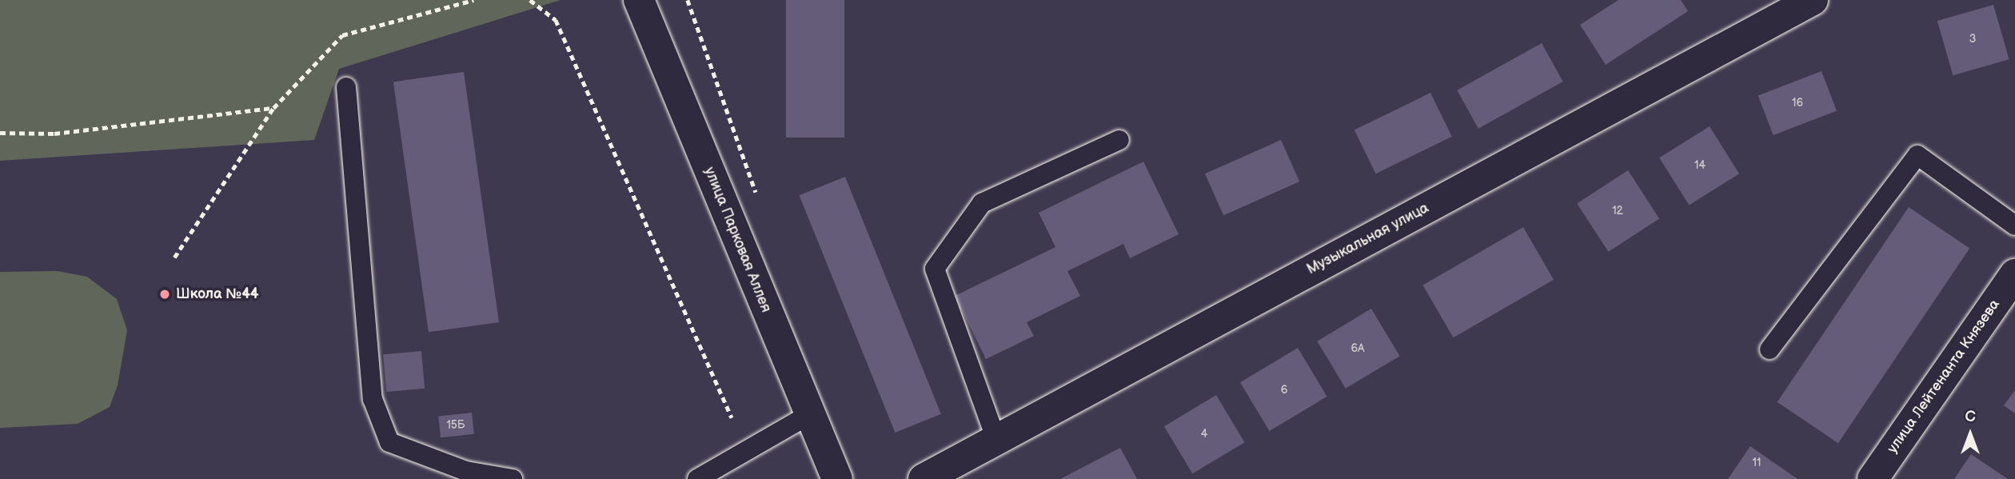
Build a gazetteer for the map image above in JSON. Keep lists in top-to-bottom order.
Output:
{
  "streets": {
    "street": ["Музыкальная улица", "улица Парковая Аллея", "улица Лейтенанта Князева"]
  },
  "places": ["Школа №44"],
  "house_numbers": [
    "3",
    "16",
    "14",
    "12",
    "6А",
    "6",
    "15Б",
    "4",
    "11"
  ],
  "north": "top"
}
